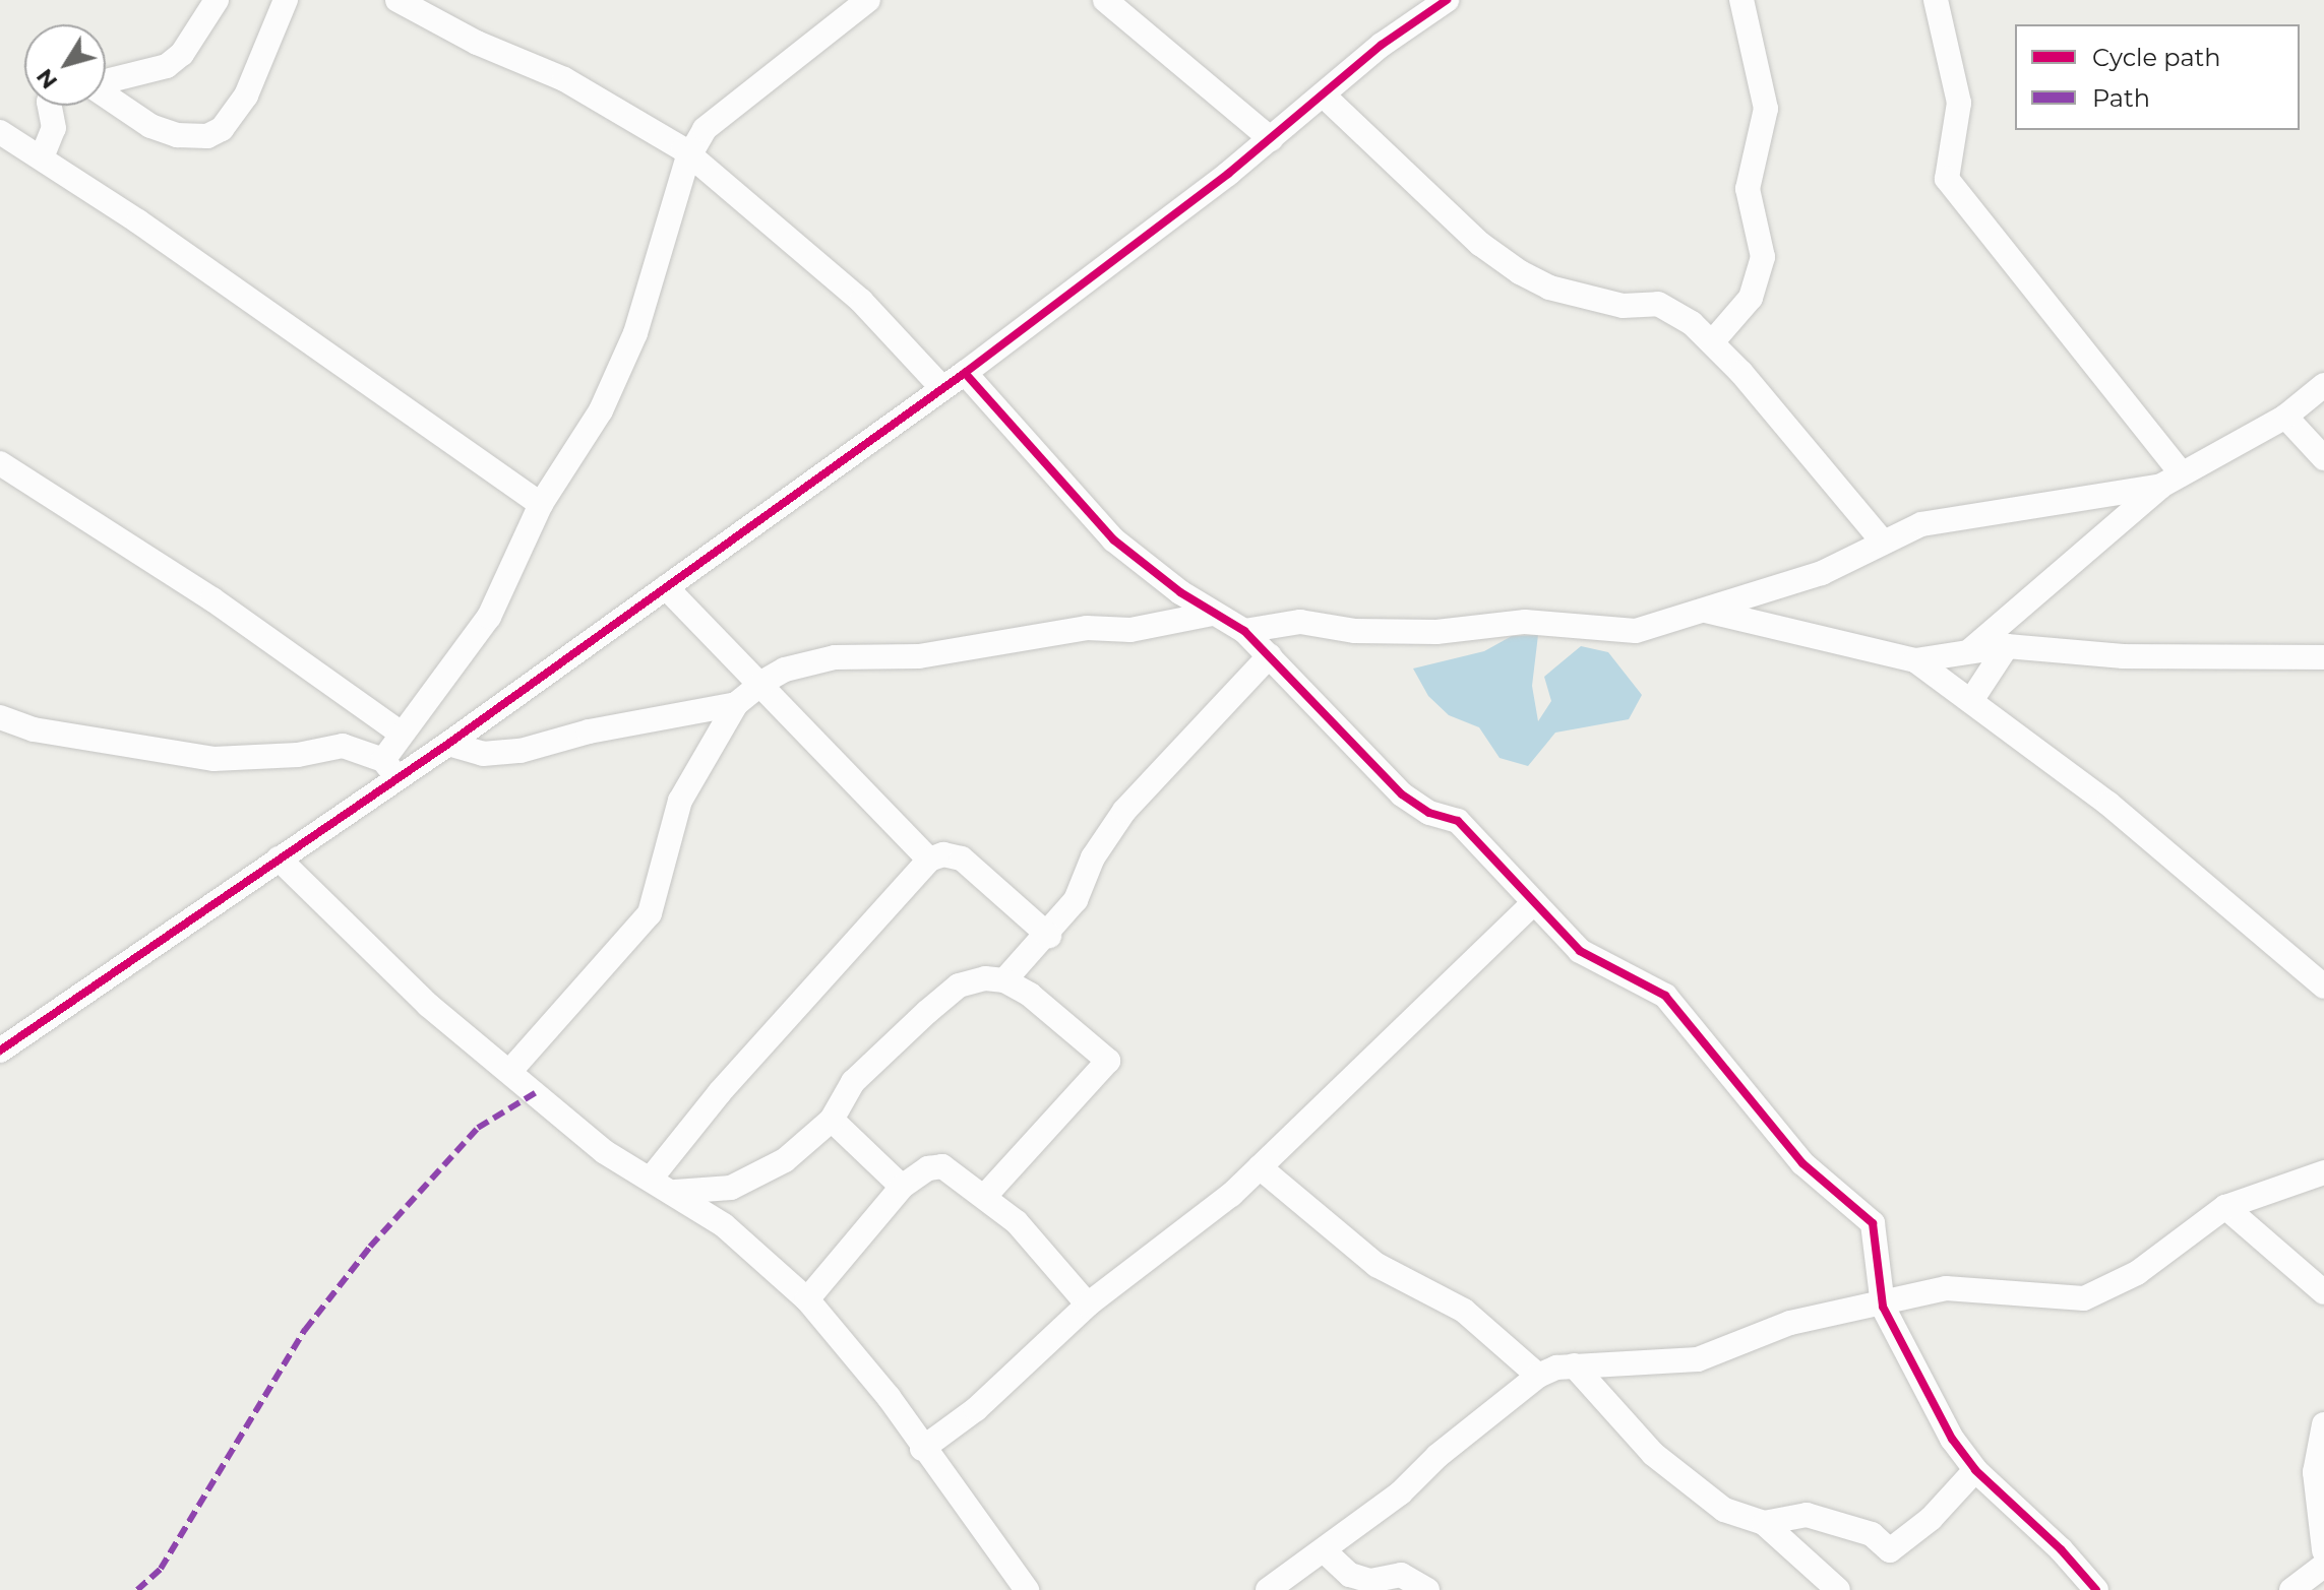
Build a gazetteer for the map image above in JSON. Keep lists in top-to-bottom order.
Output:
{
  "legend": ["Cycle path", "Path"],
  "north": "bottom left"
}
